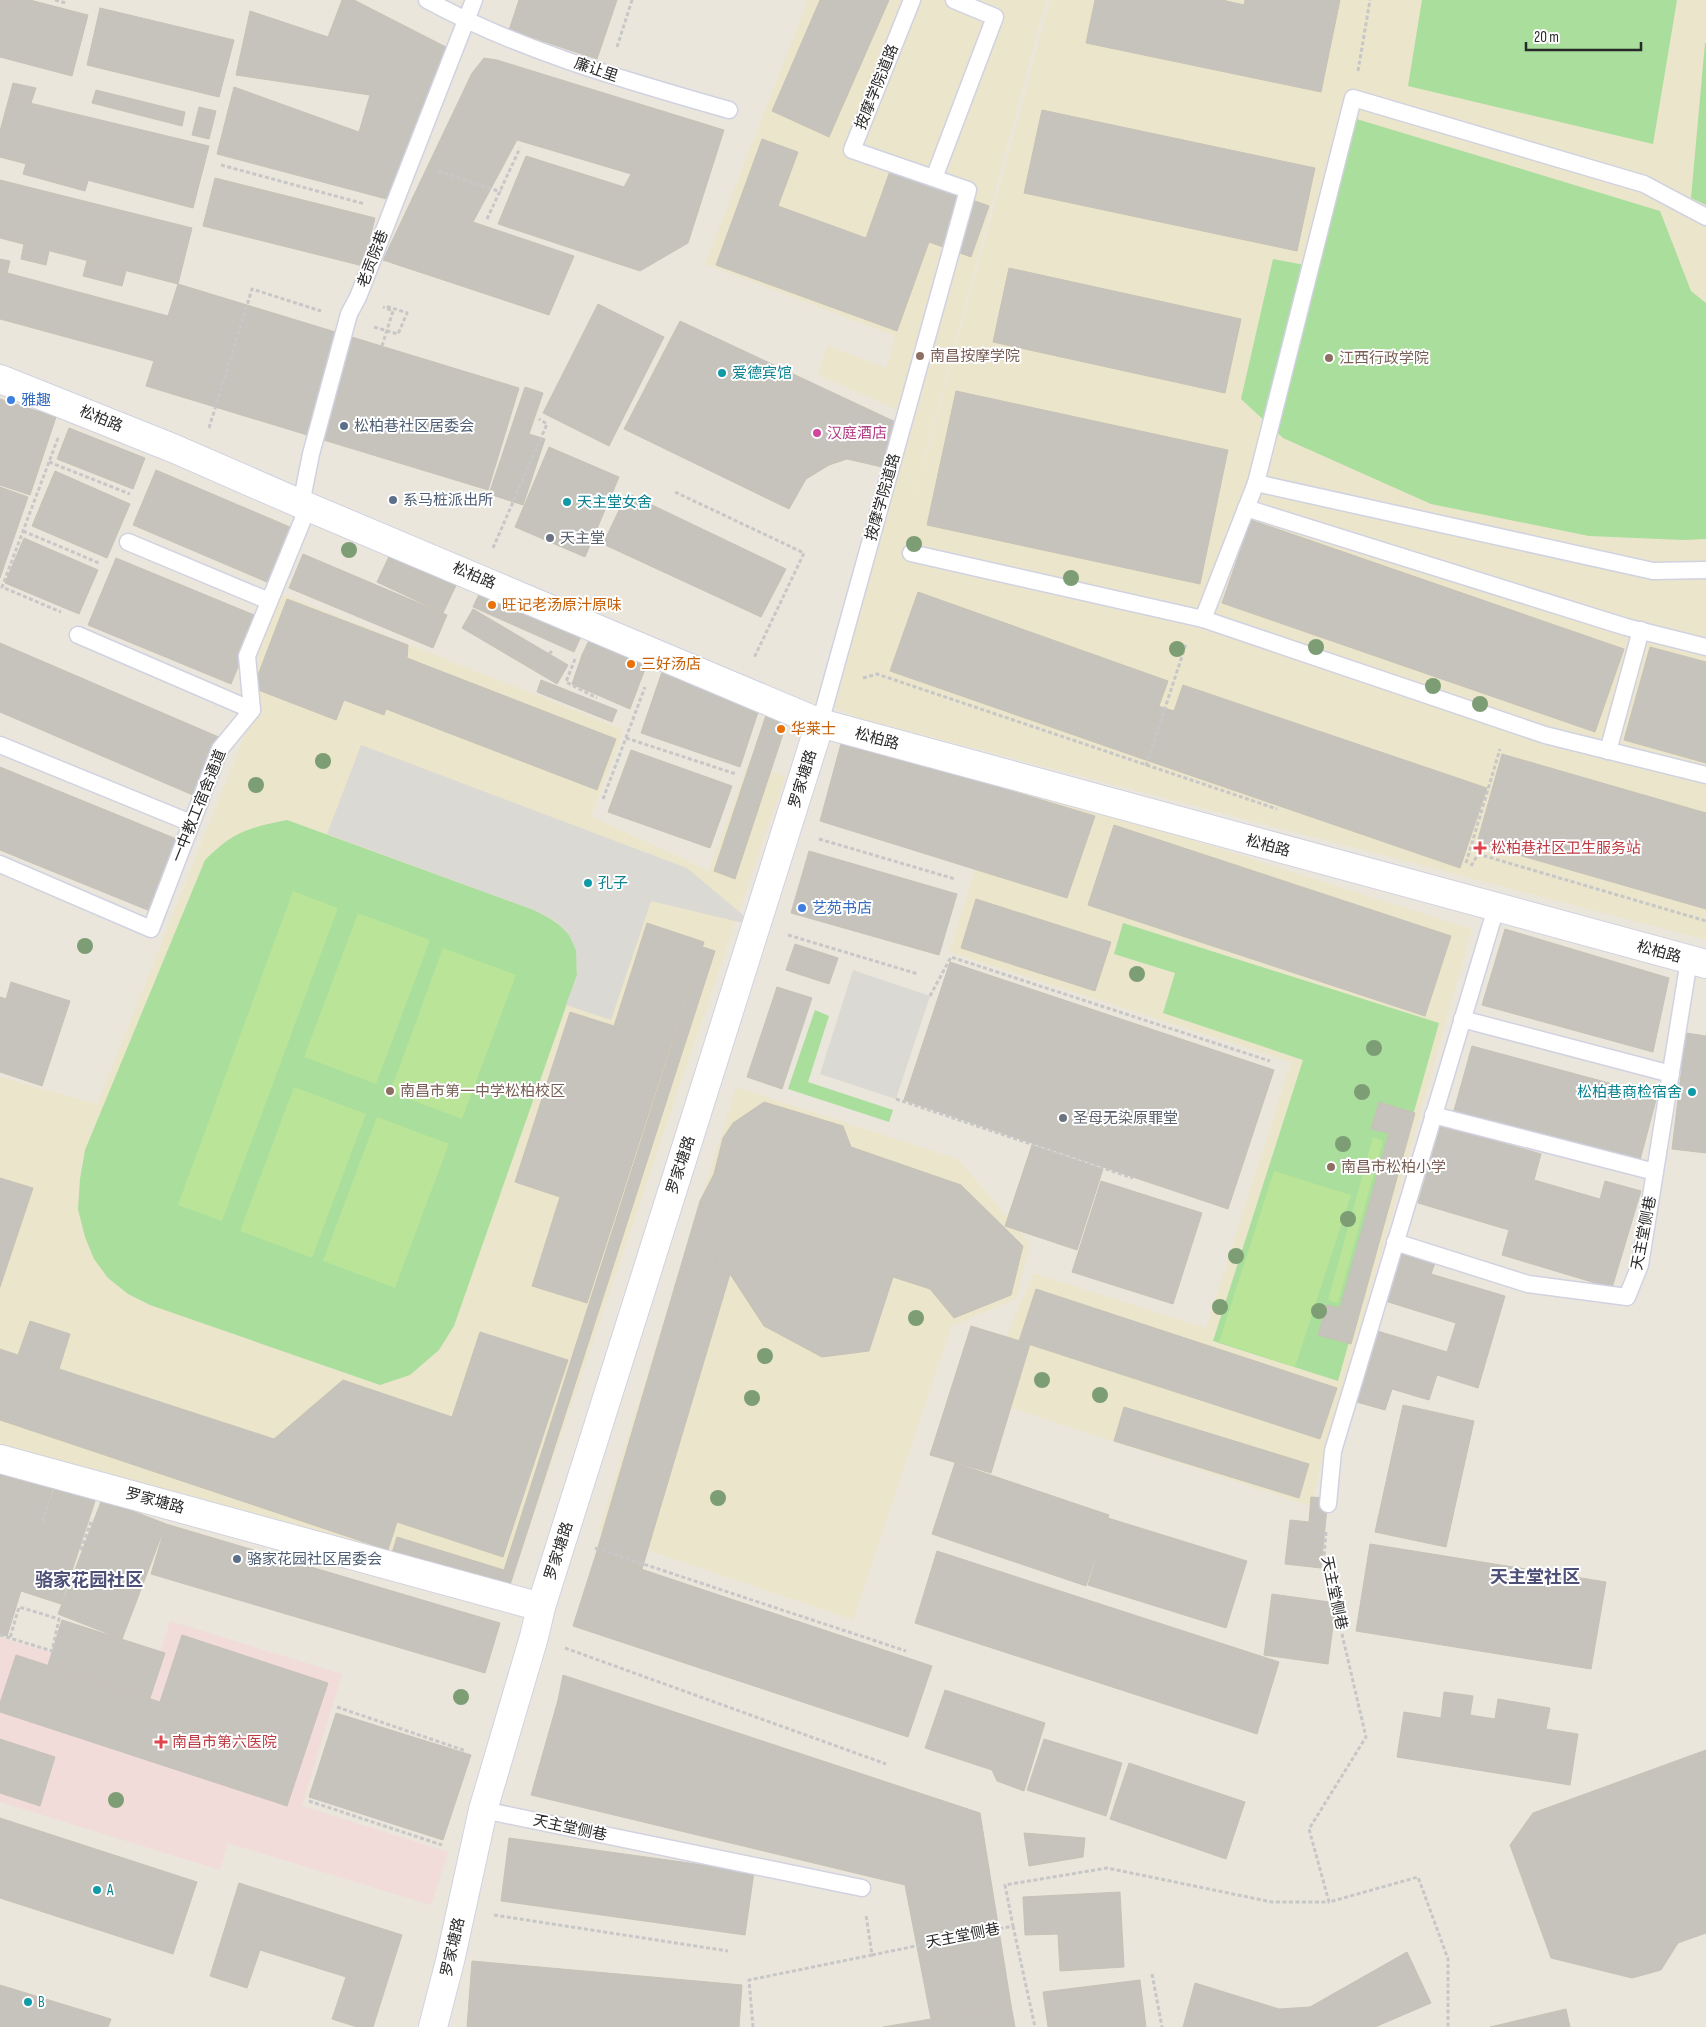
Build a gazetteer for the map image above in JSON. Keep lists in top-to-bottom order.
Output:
{
  "streets": {
    "street": ["松柏路", "罗家塘路"],
    "lane": [
      "廉让里",
      "按摩学院道路",
      "老贡院巷",
      "一中教工宿舍通道",
      "天主堂侧巷"
    ]
  },
  "crossings": [
    ["廉让里", "老贡院巷"],
    ["按摩学院道路", "松柏路"],
    ["按摩学院道路", "罗家塘路"],
    ["老贡院巷", "松柏路"],
    ["松柏路", "罗家塘路"],
    ["松柏路", "天主堂侧巷"],
    ["罗家塘路", "天主堂侧巷"]
  ],
  "districts": ["天主堂社区", "骆家花园社区"],
  "places": {
    "other": [
      "南昌按摩学院",
      "江西行政学院",
      "爱德宾馆",
      "雅趣",
      "松柏巷社区居委会",
      "汉庭酒店",
      "系马桩派出所",
      "天主堂女舍",
      "天主堂",
      "旺记老汤原汁原味",
      "三好汤店",
      "华莱士",
      "孔子",
      "艺苑书店",
      "南昌市第一中学松柏校区",
      "松柏巷商检宿舍",
      "圣母无染原罪堂",
      "南昌市松柏小学",
      "骆家花园社区居委会",
      "A",
      "B"
    ],
    "health": ["松柏巷社区卫生服务站", "南昌市第六医院"]
  },
  "scale_bar": "20 m"
}
